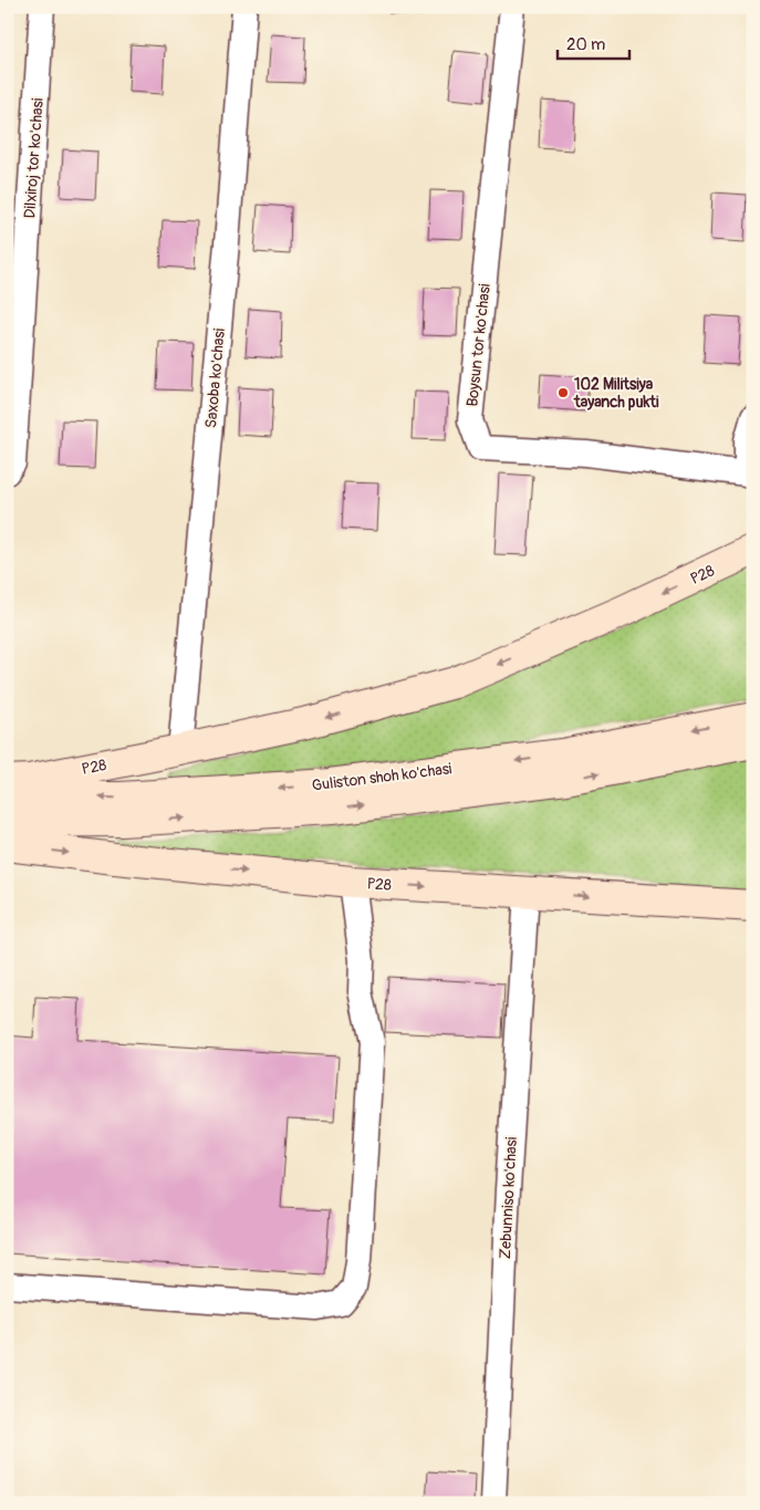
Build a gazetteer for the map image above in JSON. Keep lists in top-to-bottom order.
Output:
{
  "streets": {
    "main road": ["Р28", "P28", "Guliston shoh ko'chasi"],
    "street": [
      "Dilxiroj tor ko'chasi",
      "Boysun tor ko'chasi",
      "Saxoba ko'chasi",
      "Zebunniso ko'chasi"
    ]
  },
  "crossings": [
    ["Saxoba ko'chasi", "Р28"],
    ["Saxoba ko'chasi", "P28"],
    ["Р28", "P28"],
    ["Р28", "Zebunniso ko'chasi"]
  ],
  "places": ["102 Militsiya tayanch pukti"],
  "scale_bar": "20 m"
}
